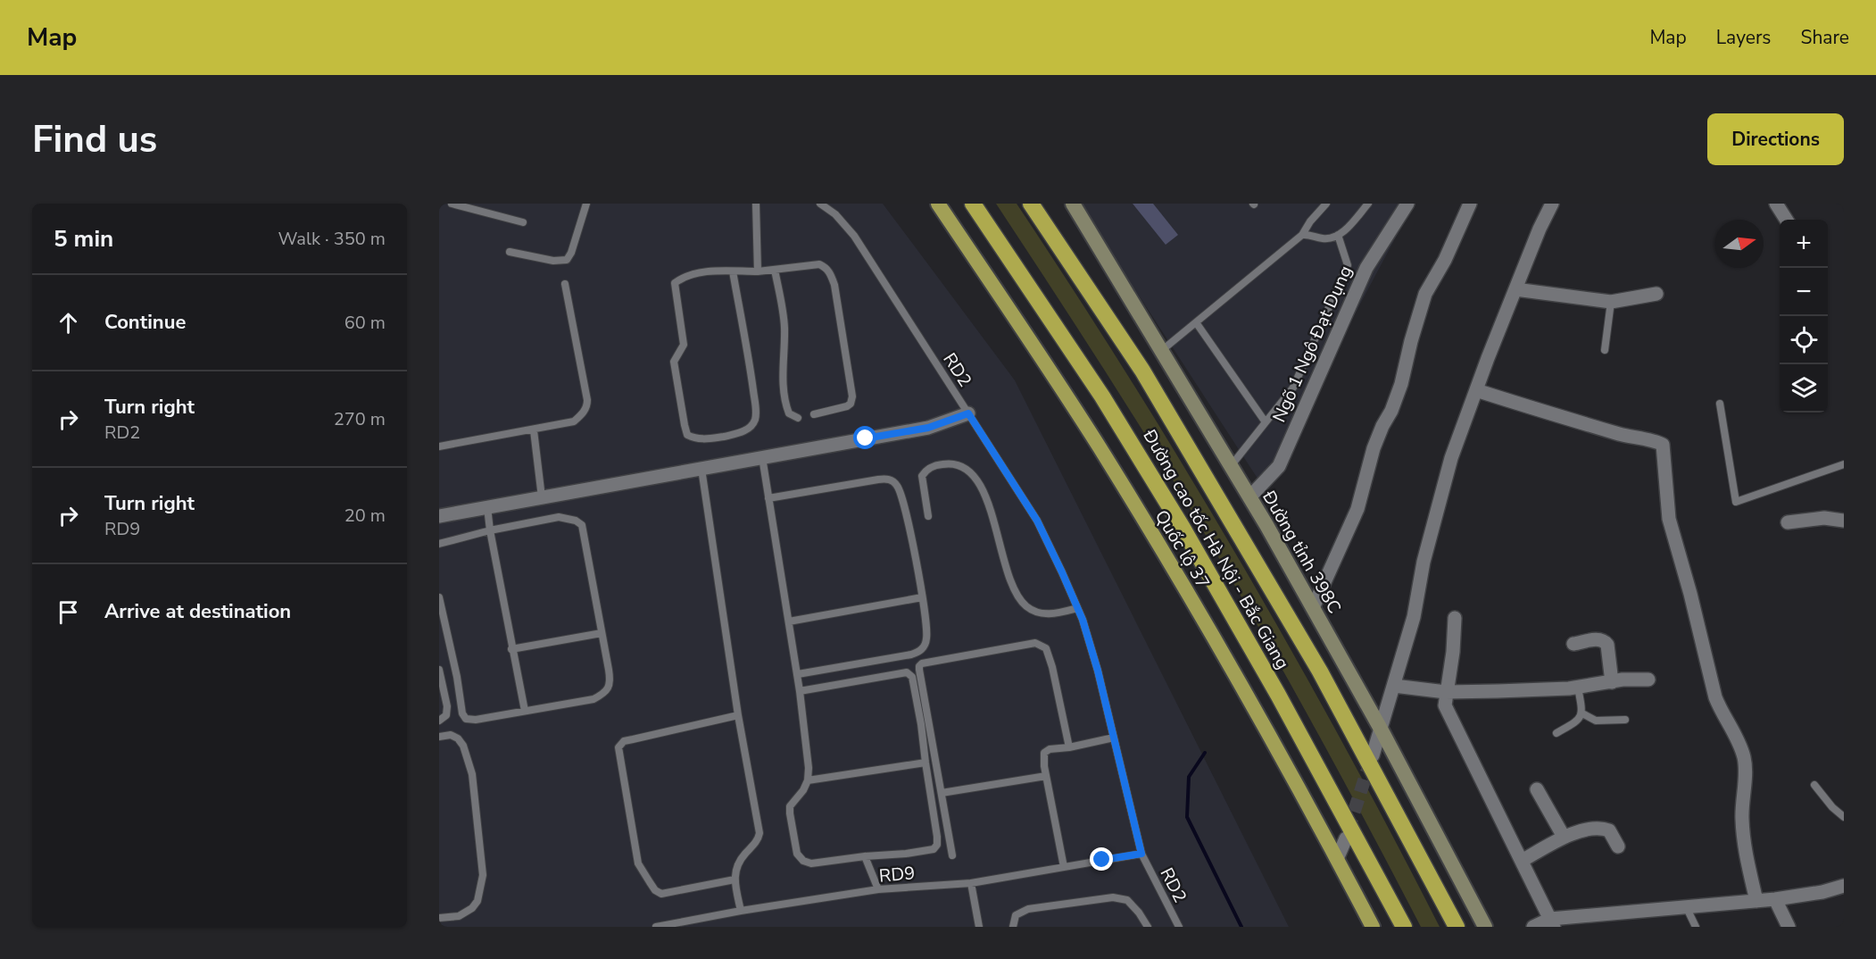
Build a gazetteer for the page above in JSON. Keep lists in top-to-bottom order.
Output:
{
  "streets": {
    "highway": ["Quốc lộ 37", "Đường cao tốc Hà Nội - Bắc Giang"],
    "main road": ["Đường tỉnh 398C"],
    "street": ["Ngõ 1 Ngô Đạt Dụng"],
    "lane": ["RD2", "RD9"]
  },
  "crossings": [
    ["Ngõ 1 Ngô Đạt Dụng", "Đường tỉnh 398C"],
    ["RD2", "RD9"]
  ],
  "north": "right",
  "page": {
    "header": "Map",
    "nav": ["Map", "Layers", "Share"],
    "buttons": "Directions",
    "title": "Find us",
    "heading": ["5 min", "Walk · 350 m"],
    "map_buttons": ["+", "−"],
    "list": [
      ["Continue", "60 m"],
      ["Turn right", "RD2", "270 m"],
      ["Turn right", "RD9", "20 m"],
      "Arrive at destination"
    ]
  }
}
